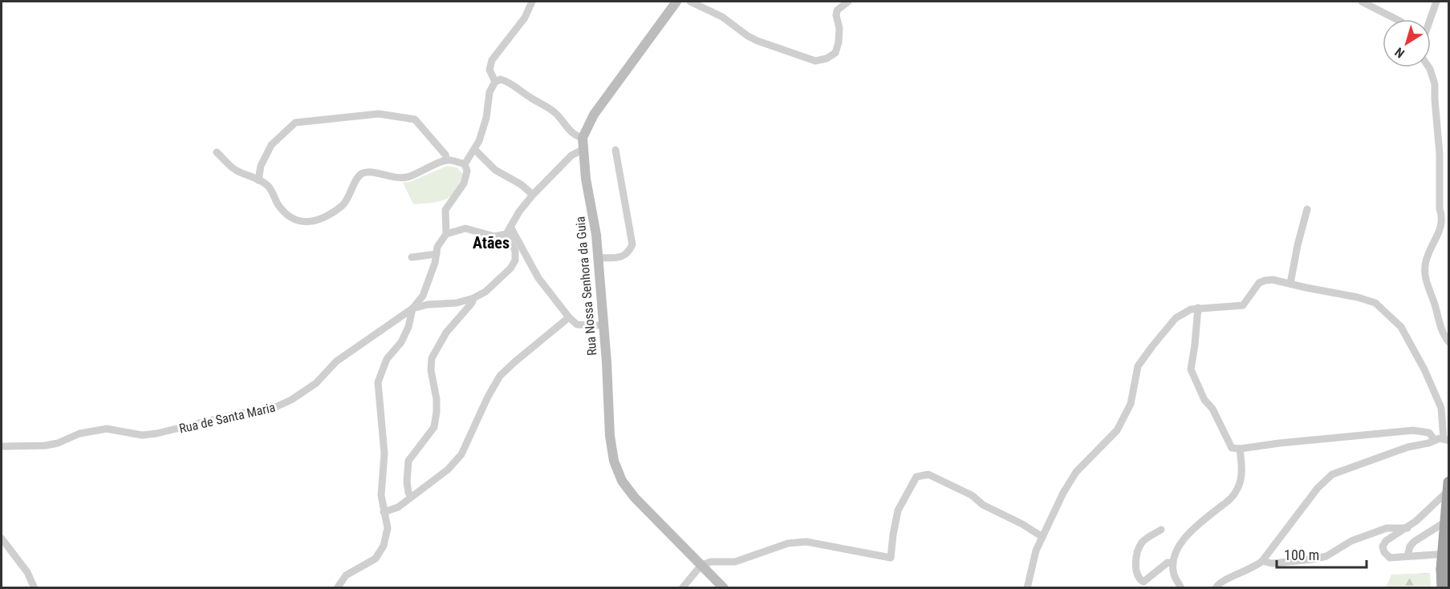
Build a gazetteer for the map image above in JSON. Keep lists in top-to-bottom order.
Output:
{
  "streets": {
    "main road": ["Rua Nossa Senhora da Guia"],
    "street": ["Rua de Santa Maria"]
  },
  "districts": ["Atães"],
  "scale_bar": "100 m",
  "north": "bottom left"
}
